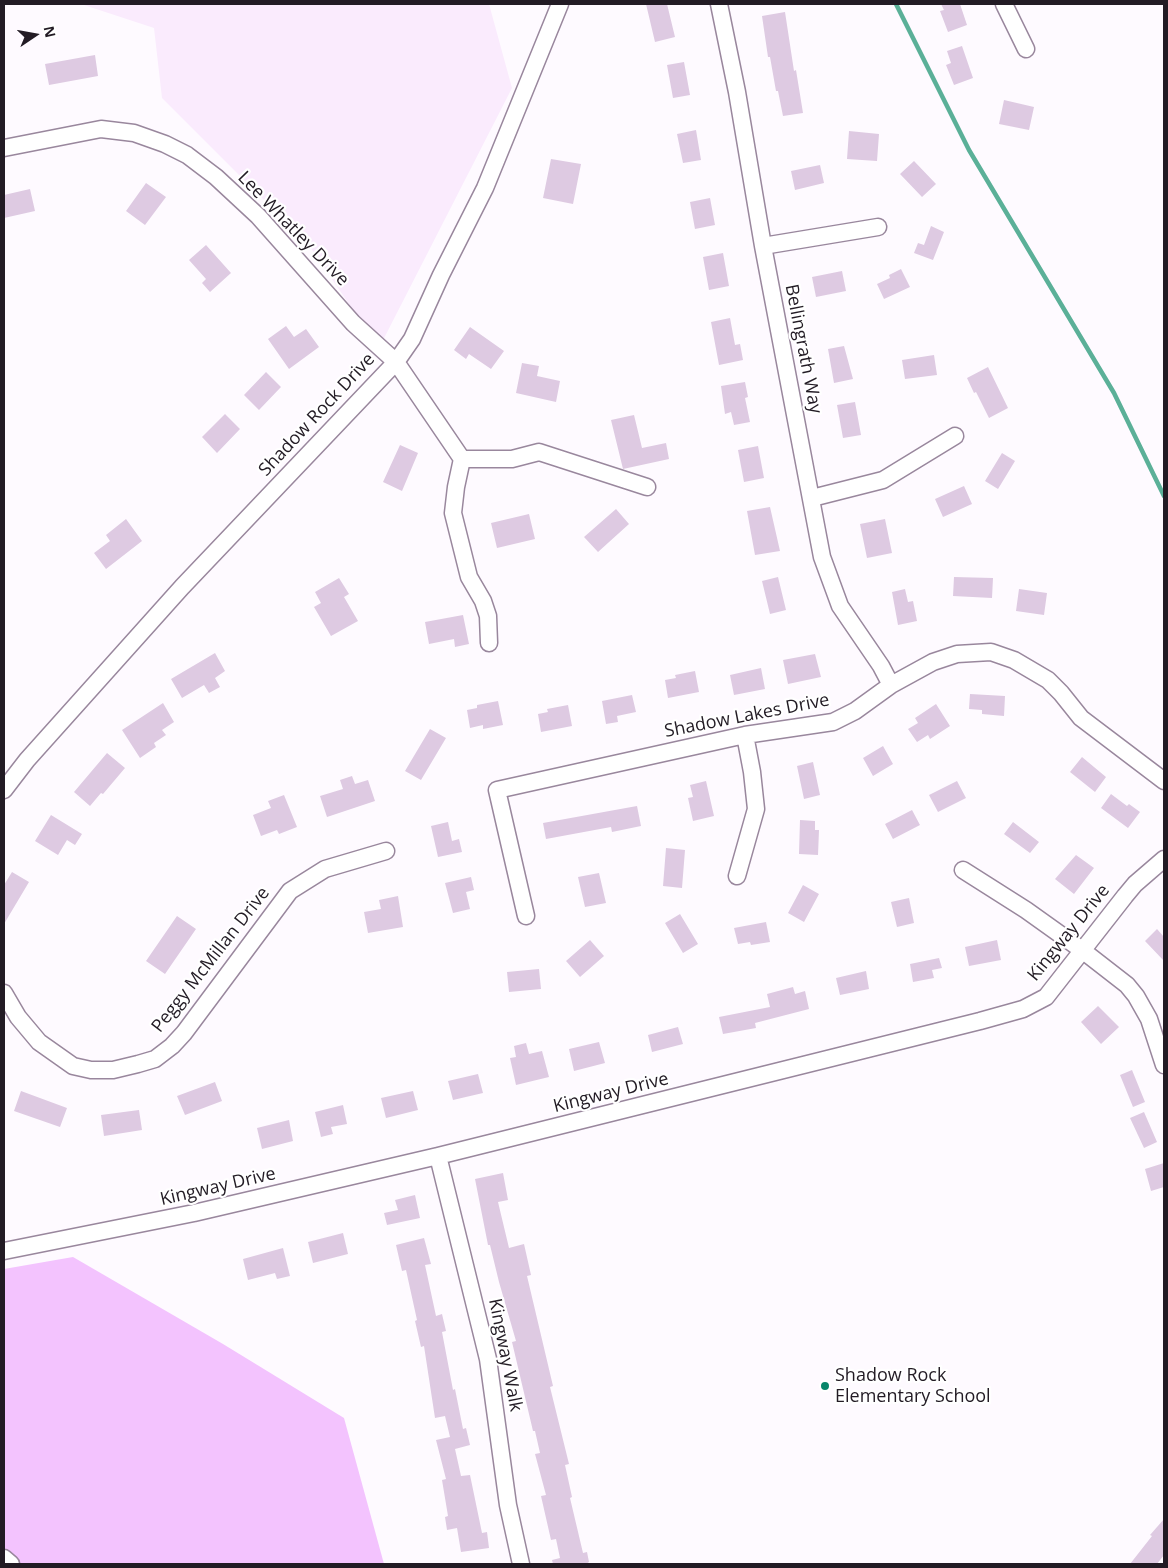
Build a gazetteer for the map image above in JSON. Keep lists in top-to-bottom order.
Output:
{
  "streets": {
    "street": [
      "Lee Whatley Drive",
      "Bellingrath Way",
      "Shadow Rock Drive",
      "Shadow Lakes Drive",
      "Kingway Drive",
      "Peggy McMillan Drive",
      "Kingway Walk"
    ]
  },
  "crossings": [
    ["Lee Whatley Drive", "Shadow Rock Drive"],
    ["Bellingrath Way", "Shadow Lakes Drive"],
    ["Kingway Drive", "Kingway Walk"]
  ],
  "places": ["Shadow Rock Elementary School"],
  "north": "right"
}
